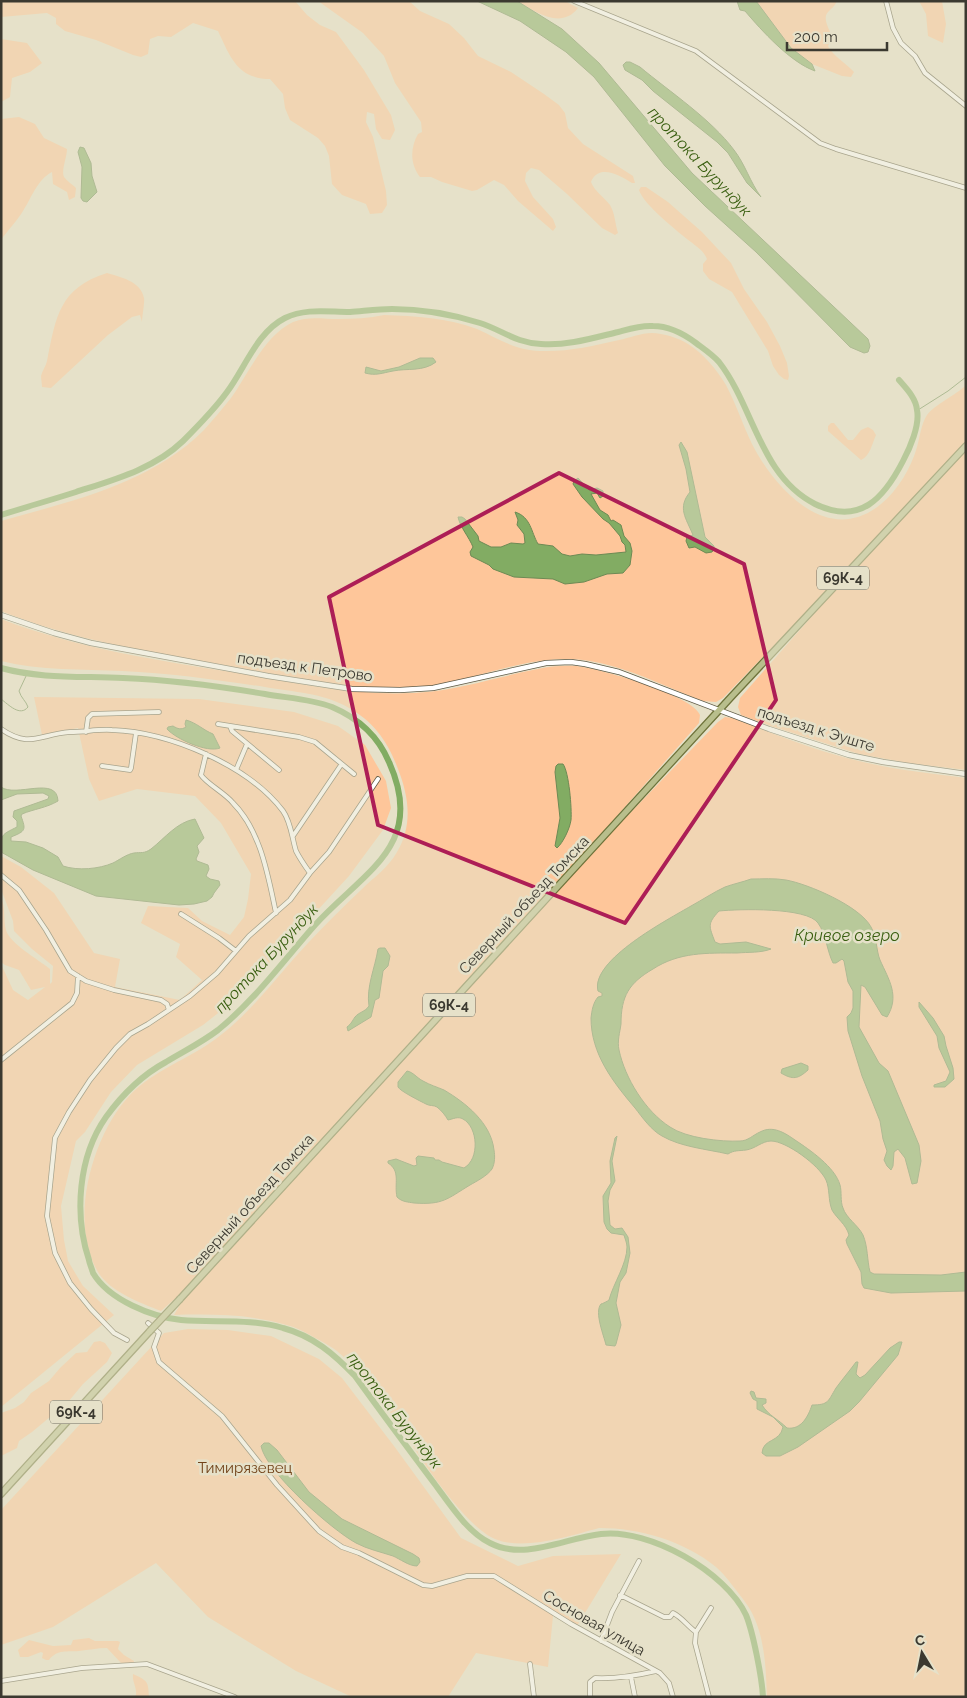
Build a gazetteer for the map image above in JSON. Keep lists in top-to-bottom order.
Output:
{
  "streets": {
    "main road": ["69К-4", "Северный объезд Томска"],
    "street": ["подъезд к Петрово", "подъезд к Эуште", "Сосновая улица"]
  },
  "crossings": [
    ["подъезд к Петрово", "подъезд к Эуште"],
    ["подъезд к Петрово", "Северный объезд Томска"],
    ["подъезд к Эуште", "Северный объезд Томска"]
  ],
  "water": ["протока Бурундук", "Кривое озеро"],
  "parks": ["Тимирязевец"],
  "scale_bar": "200 m",
  "north": "top"
}
